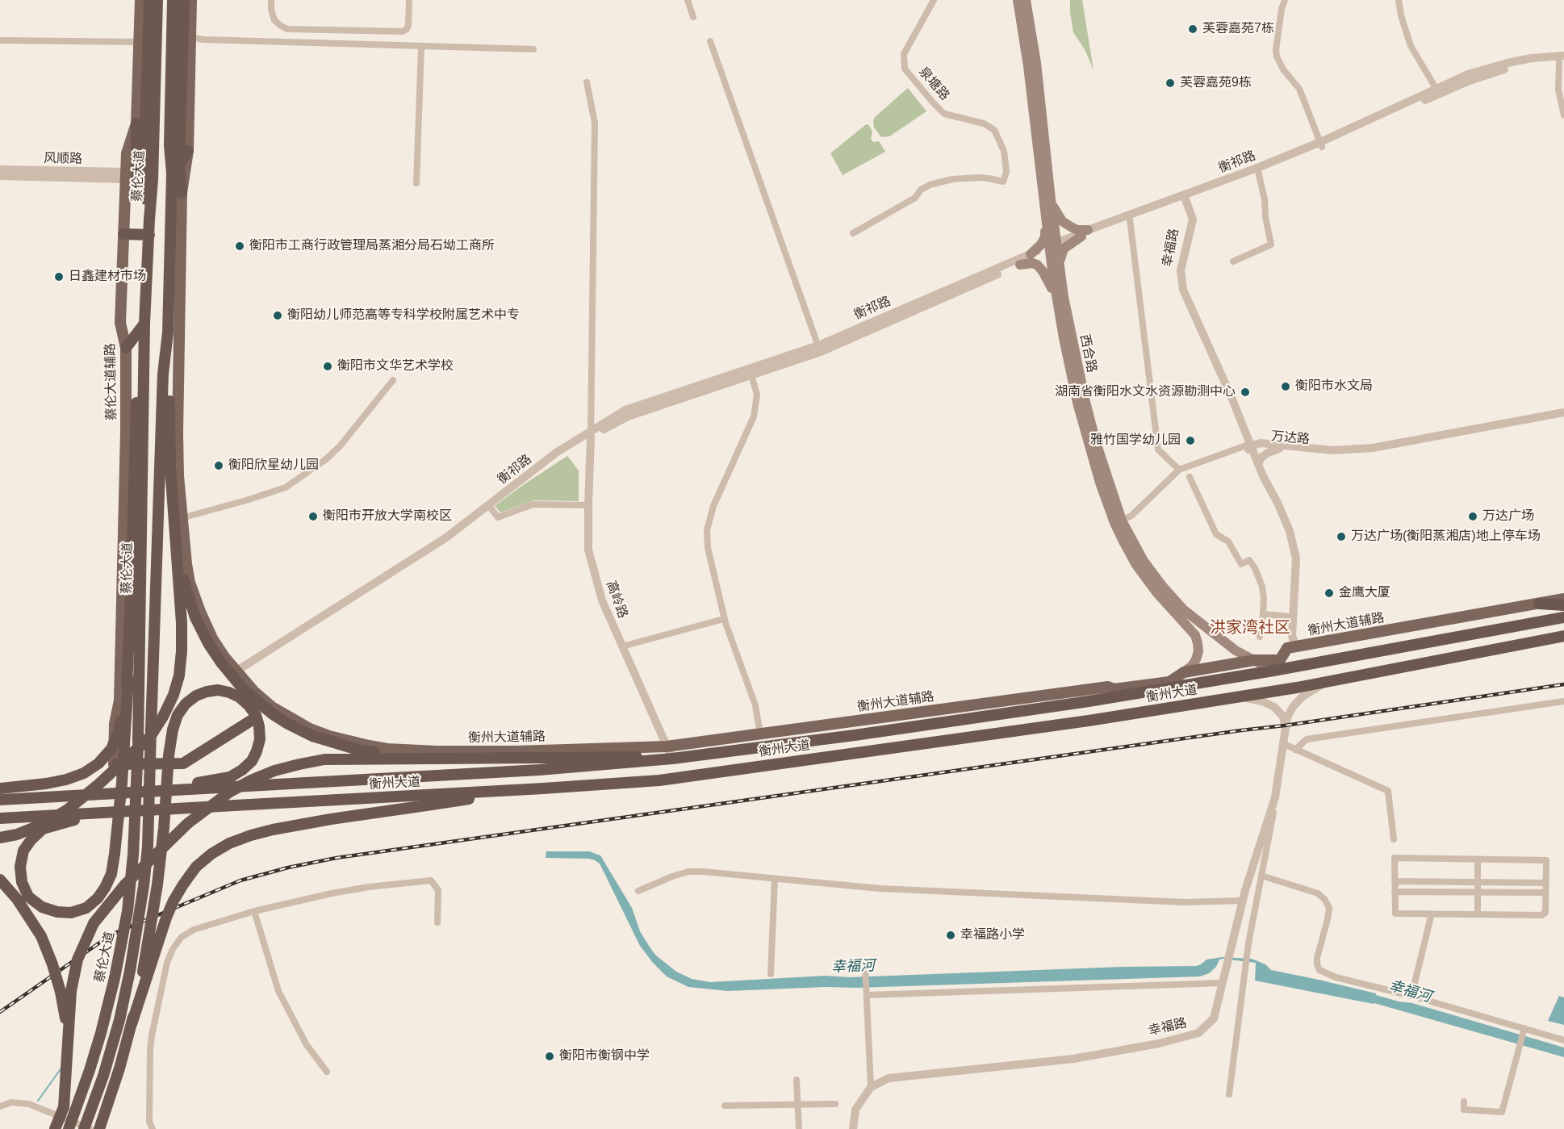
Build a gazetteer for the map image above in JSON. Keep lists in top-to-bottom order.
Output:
{
  "streets": {
    "highway": ["蔡伦大道", "衡州大道"],
    "main road": ["西合路", "蔡伦大道辅路", "衡州大道辅路"],
    "street": [
      "泉塘路",
      "风顺路",
      "衡祁路",
      "幸福路",
      "万达路",
      "高岭路"
    ]
  },
  "crossings": [
    ["风顺路", "蔡伦大道辅路"],
    ["衡祁路", "幸福路"],
    ["衡祁路", "西合路"],
    ["衡祁路", "高岭路"],
    ["衡祁路", "衡州大道辅路"],
    ["幸福路", "万达路"],
    ["幸福路", "衡州大道辅路"],
    ["幸福路", "衡州大道"],
    ["西合路", "衡州大道辅路"],
    ["西合路", "衡州大道"],
    ["高岭路", "衡州大道辅路"],
    ["高岭路", "衡州大道"],
    ["衡州大道辅路", "衡州大道"]
  ],
  "districts": ["洪家湾社区"],
  "water": ["幸福河"],
  "places": [
    "芙蓉嘉苑7栋",
    "芙蓉嘉苑9栋",
    "衡阳市工商行政管理局蒸湘分局石坳工商所",
    "日鑫建材市场",
    "衡阳幼儿师范高等专科学校附属艺术中专",
    "衡阳市文华艺术学校",
    "衡阳市水文局",
    "湖南省衡阳水文水资源勘测中心",
    "雅竹国学幼儿园",
    "衡阳欣星幼儿园",
    "衡阳市开放大学南校区",
    "万达广场",
    "万达广场(衡阳蒸湘店)地上停车场",
    "金鹰大厦",
    "幸福路小学",
    "衡阳市衡钢中学"
  ]
}
